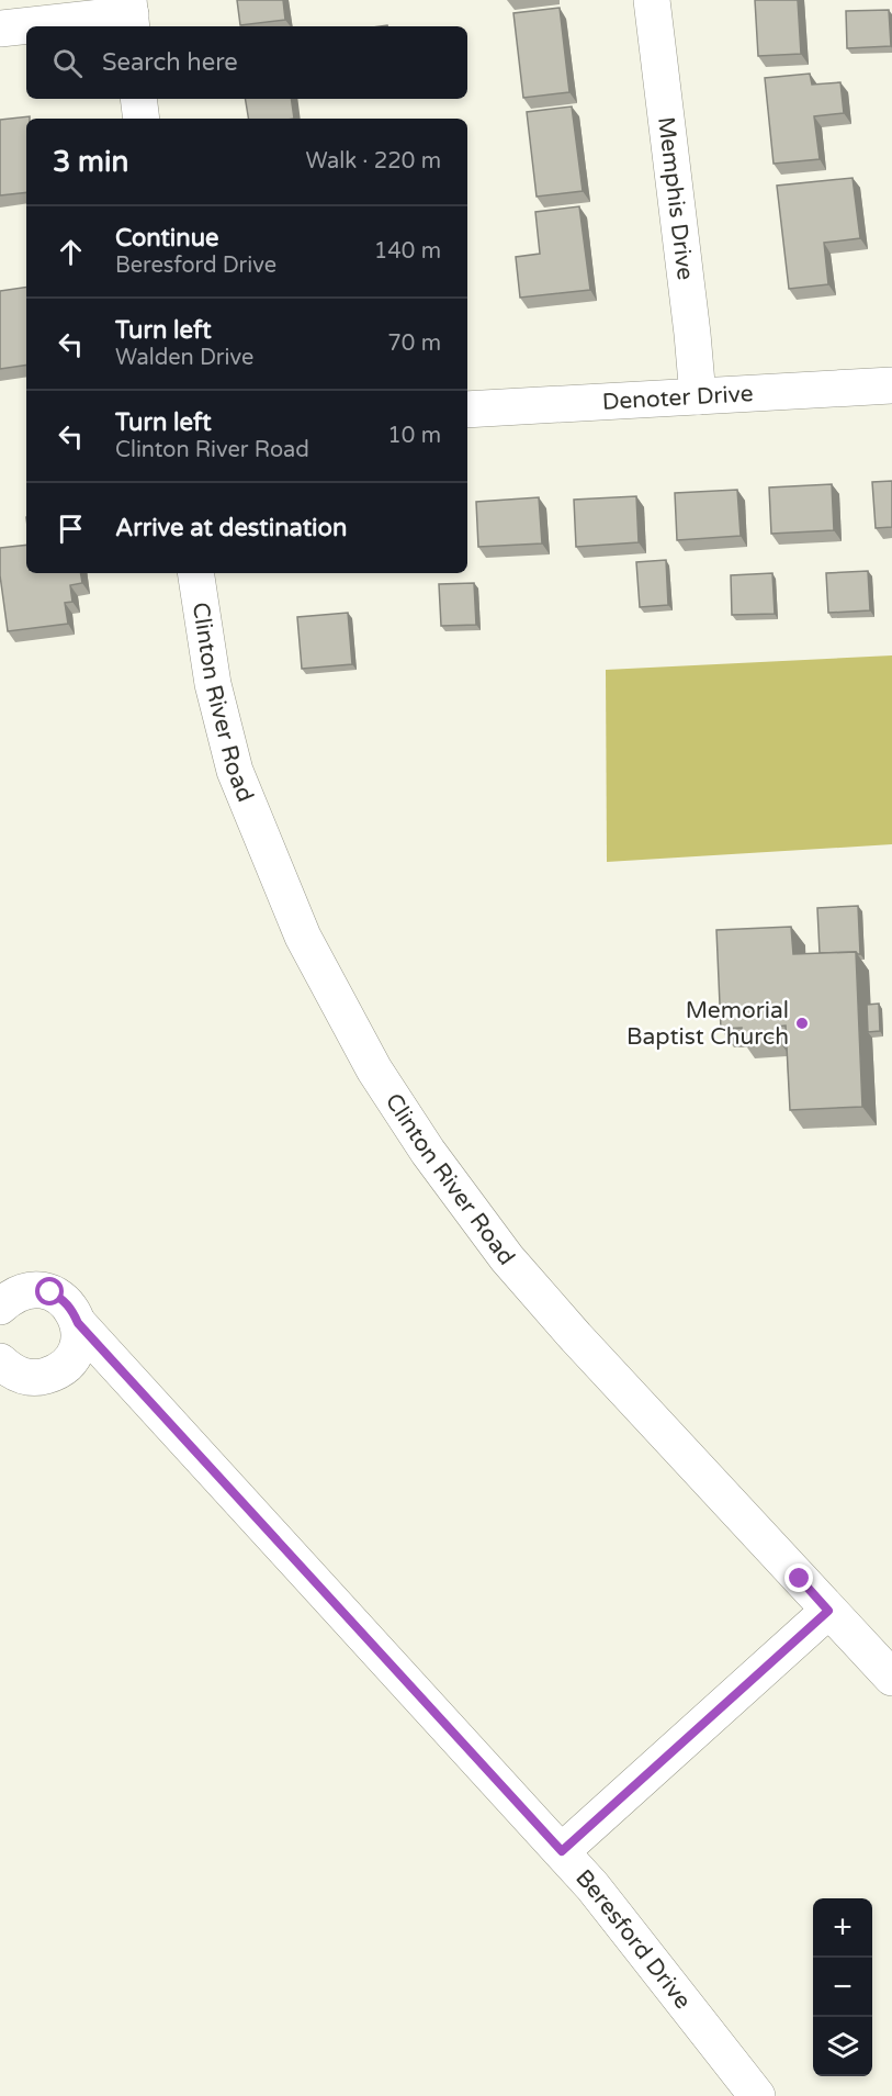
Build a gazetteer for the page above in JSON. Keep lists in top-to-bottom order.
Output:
{
  "streets": {
    "street": [
      "Memphis Drive",
      "Denoter Drive",
      "Clinton River Road",
      "Beresford Drive"
    ]
  },
  "crossings": [
    ["Memphis Drive", "Denoter Drive"]
  ],
  "places": ["Memorial Baptist Church"],
  "page": {
    "search": "Search here",
    "heading": ["3 min", "Walk · 220 m"],
    "list": [
      ["Continue", "Beresford Drive", "140 m"],
      ["Turn left", "Walden Drive", "70 m"],
      ["Turn left", "Clinton River Road", "10 m"],
      "Arrive at destination"
    ],
    "map_buttons": ["+", "−"]
  }
}
